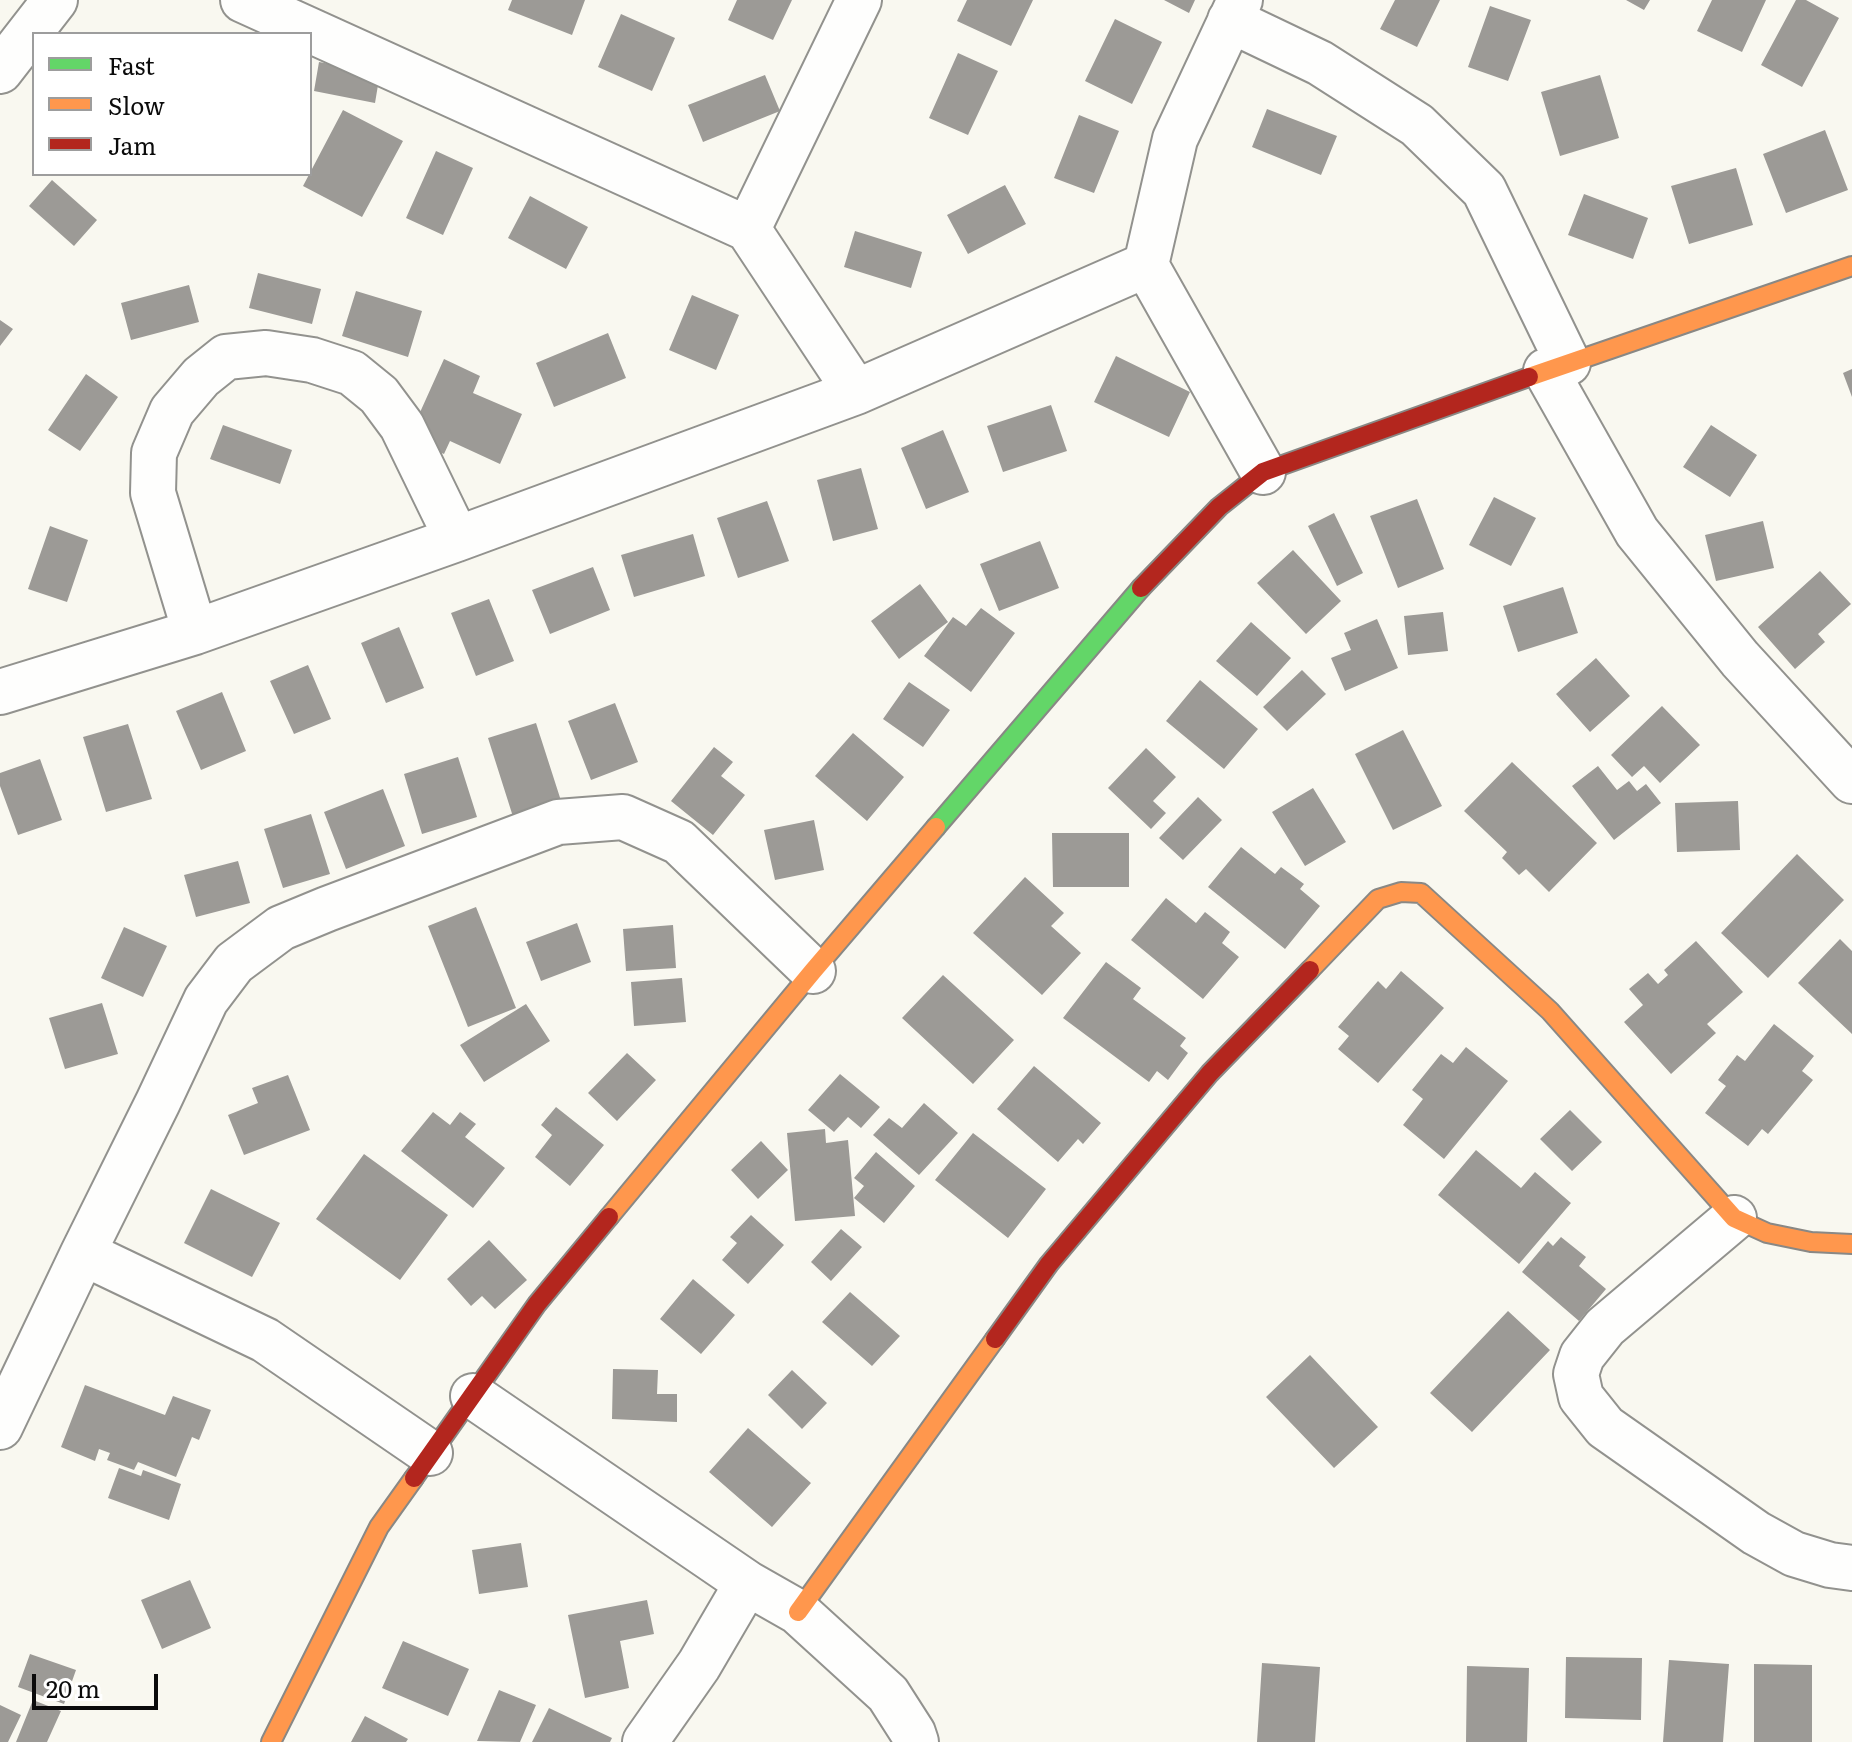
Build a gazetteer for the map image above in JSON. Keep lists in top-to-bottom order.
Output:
{
  "legend": ["Fast", "Slow", "Jam"],
  "scale_bar": "20 m"
}
